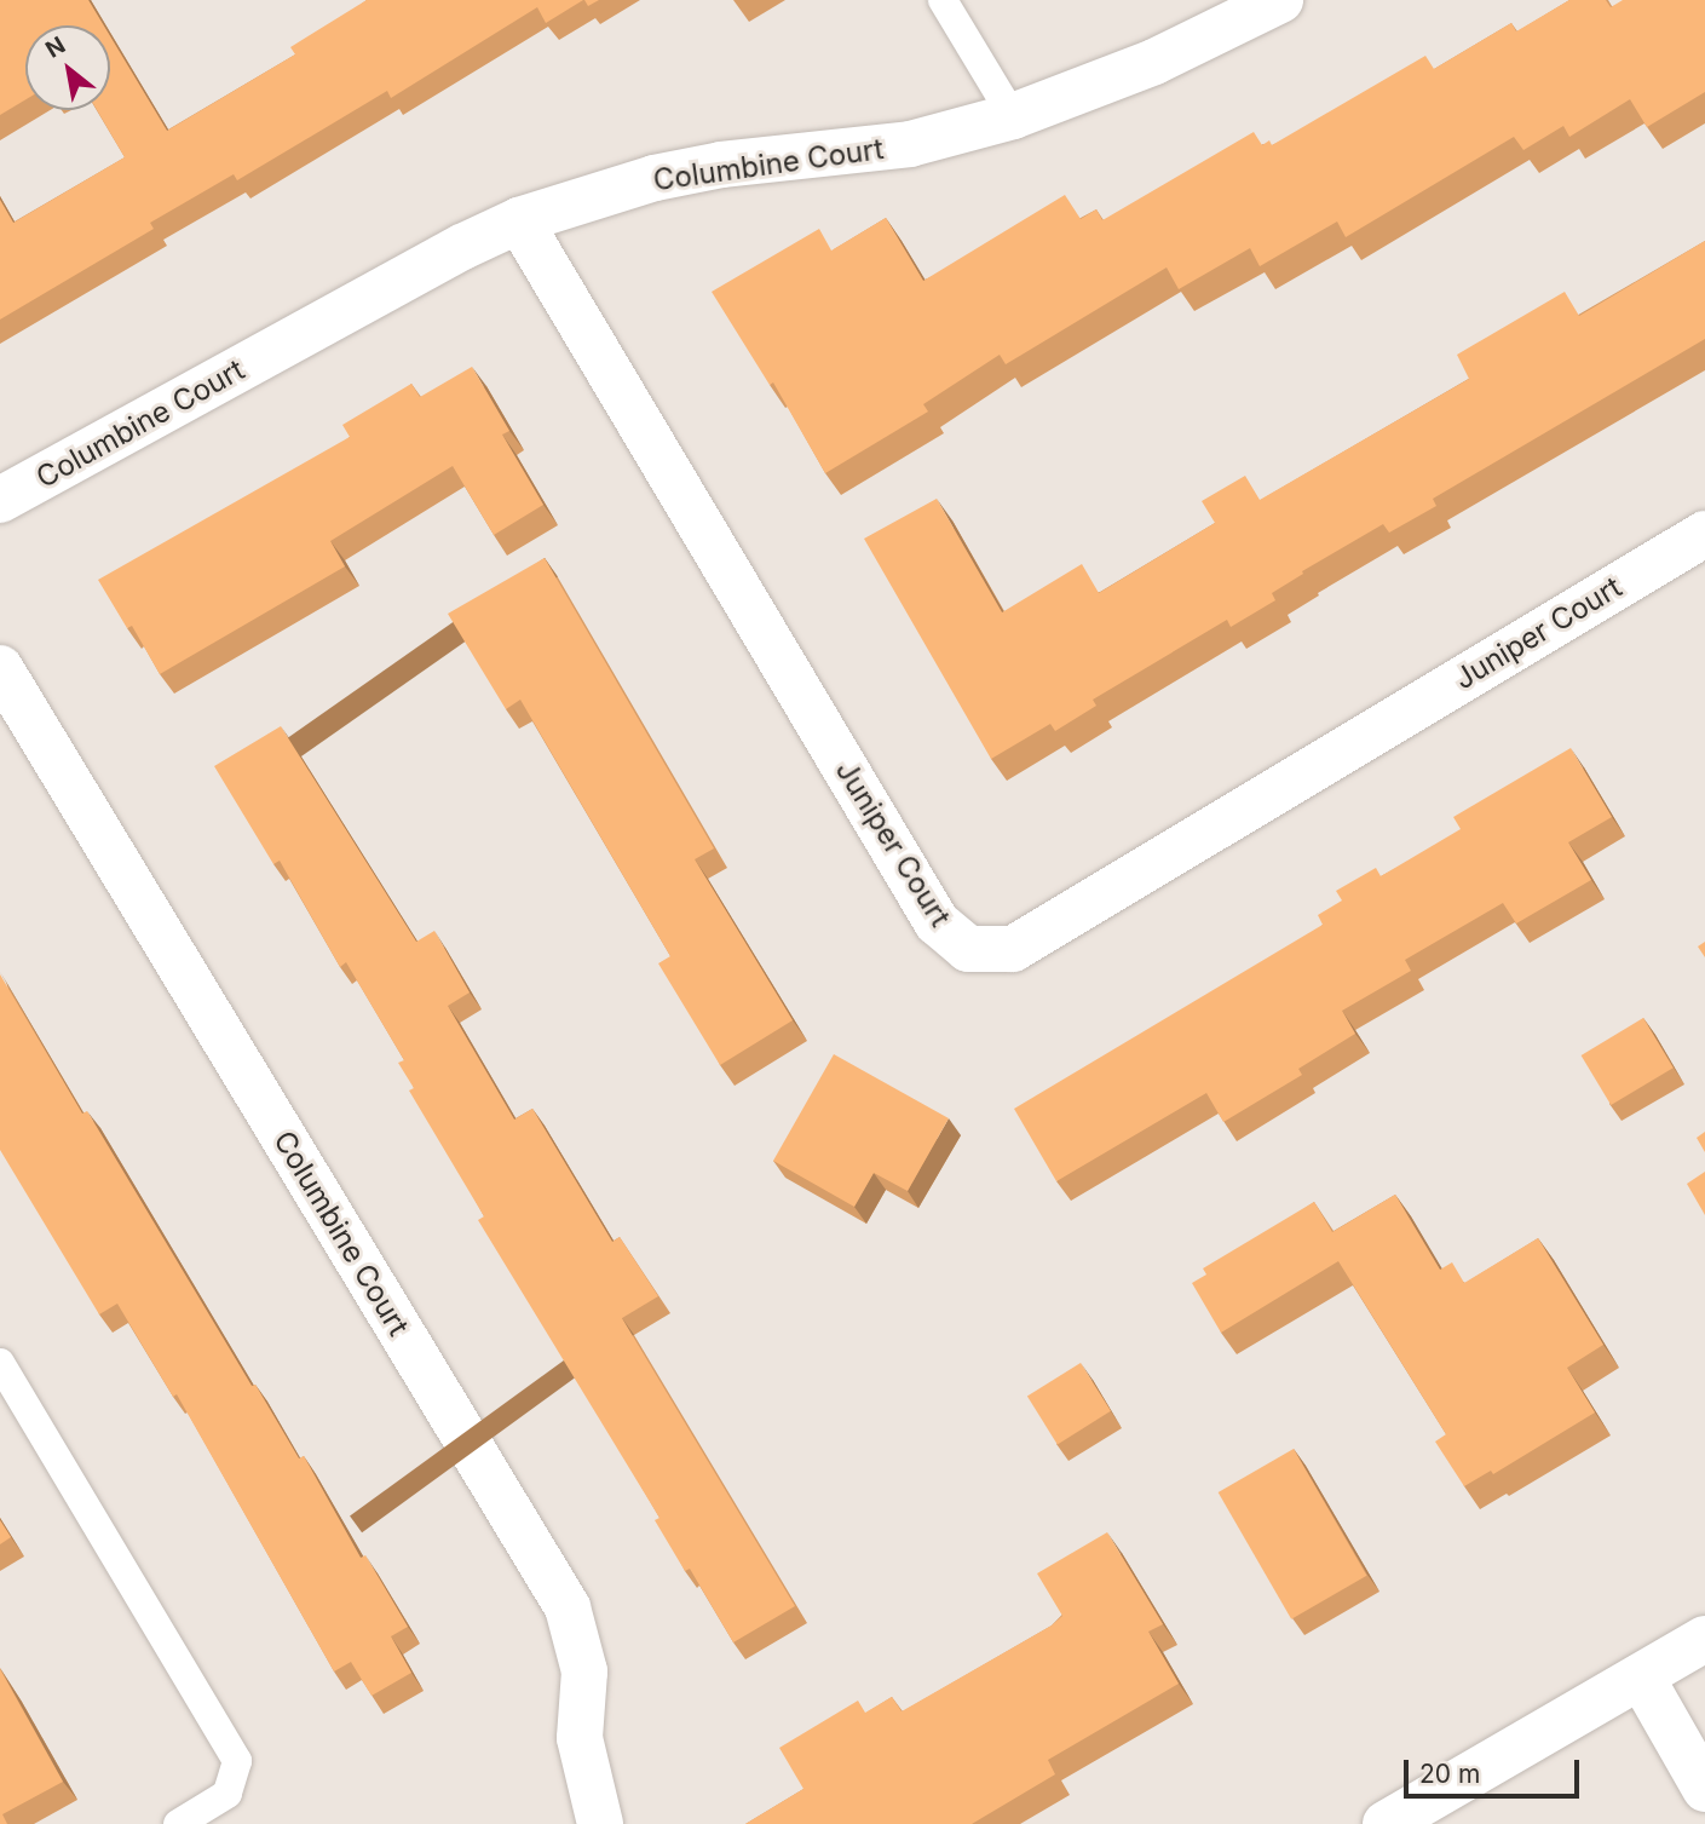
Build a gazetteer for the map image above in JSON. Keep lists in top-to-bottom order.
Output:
{
  "streets": {
    "street": ["Columbine Court", "Juniper Court"]
  },
  "crossings": [
    ["Columbine Court", "Juniper Court"]
  ],
  "scale_bar": "20 m",
  "north": "top left"
}
